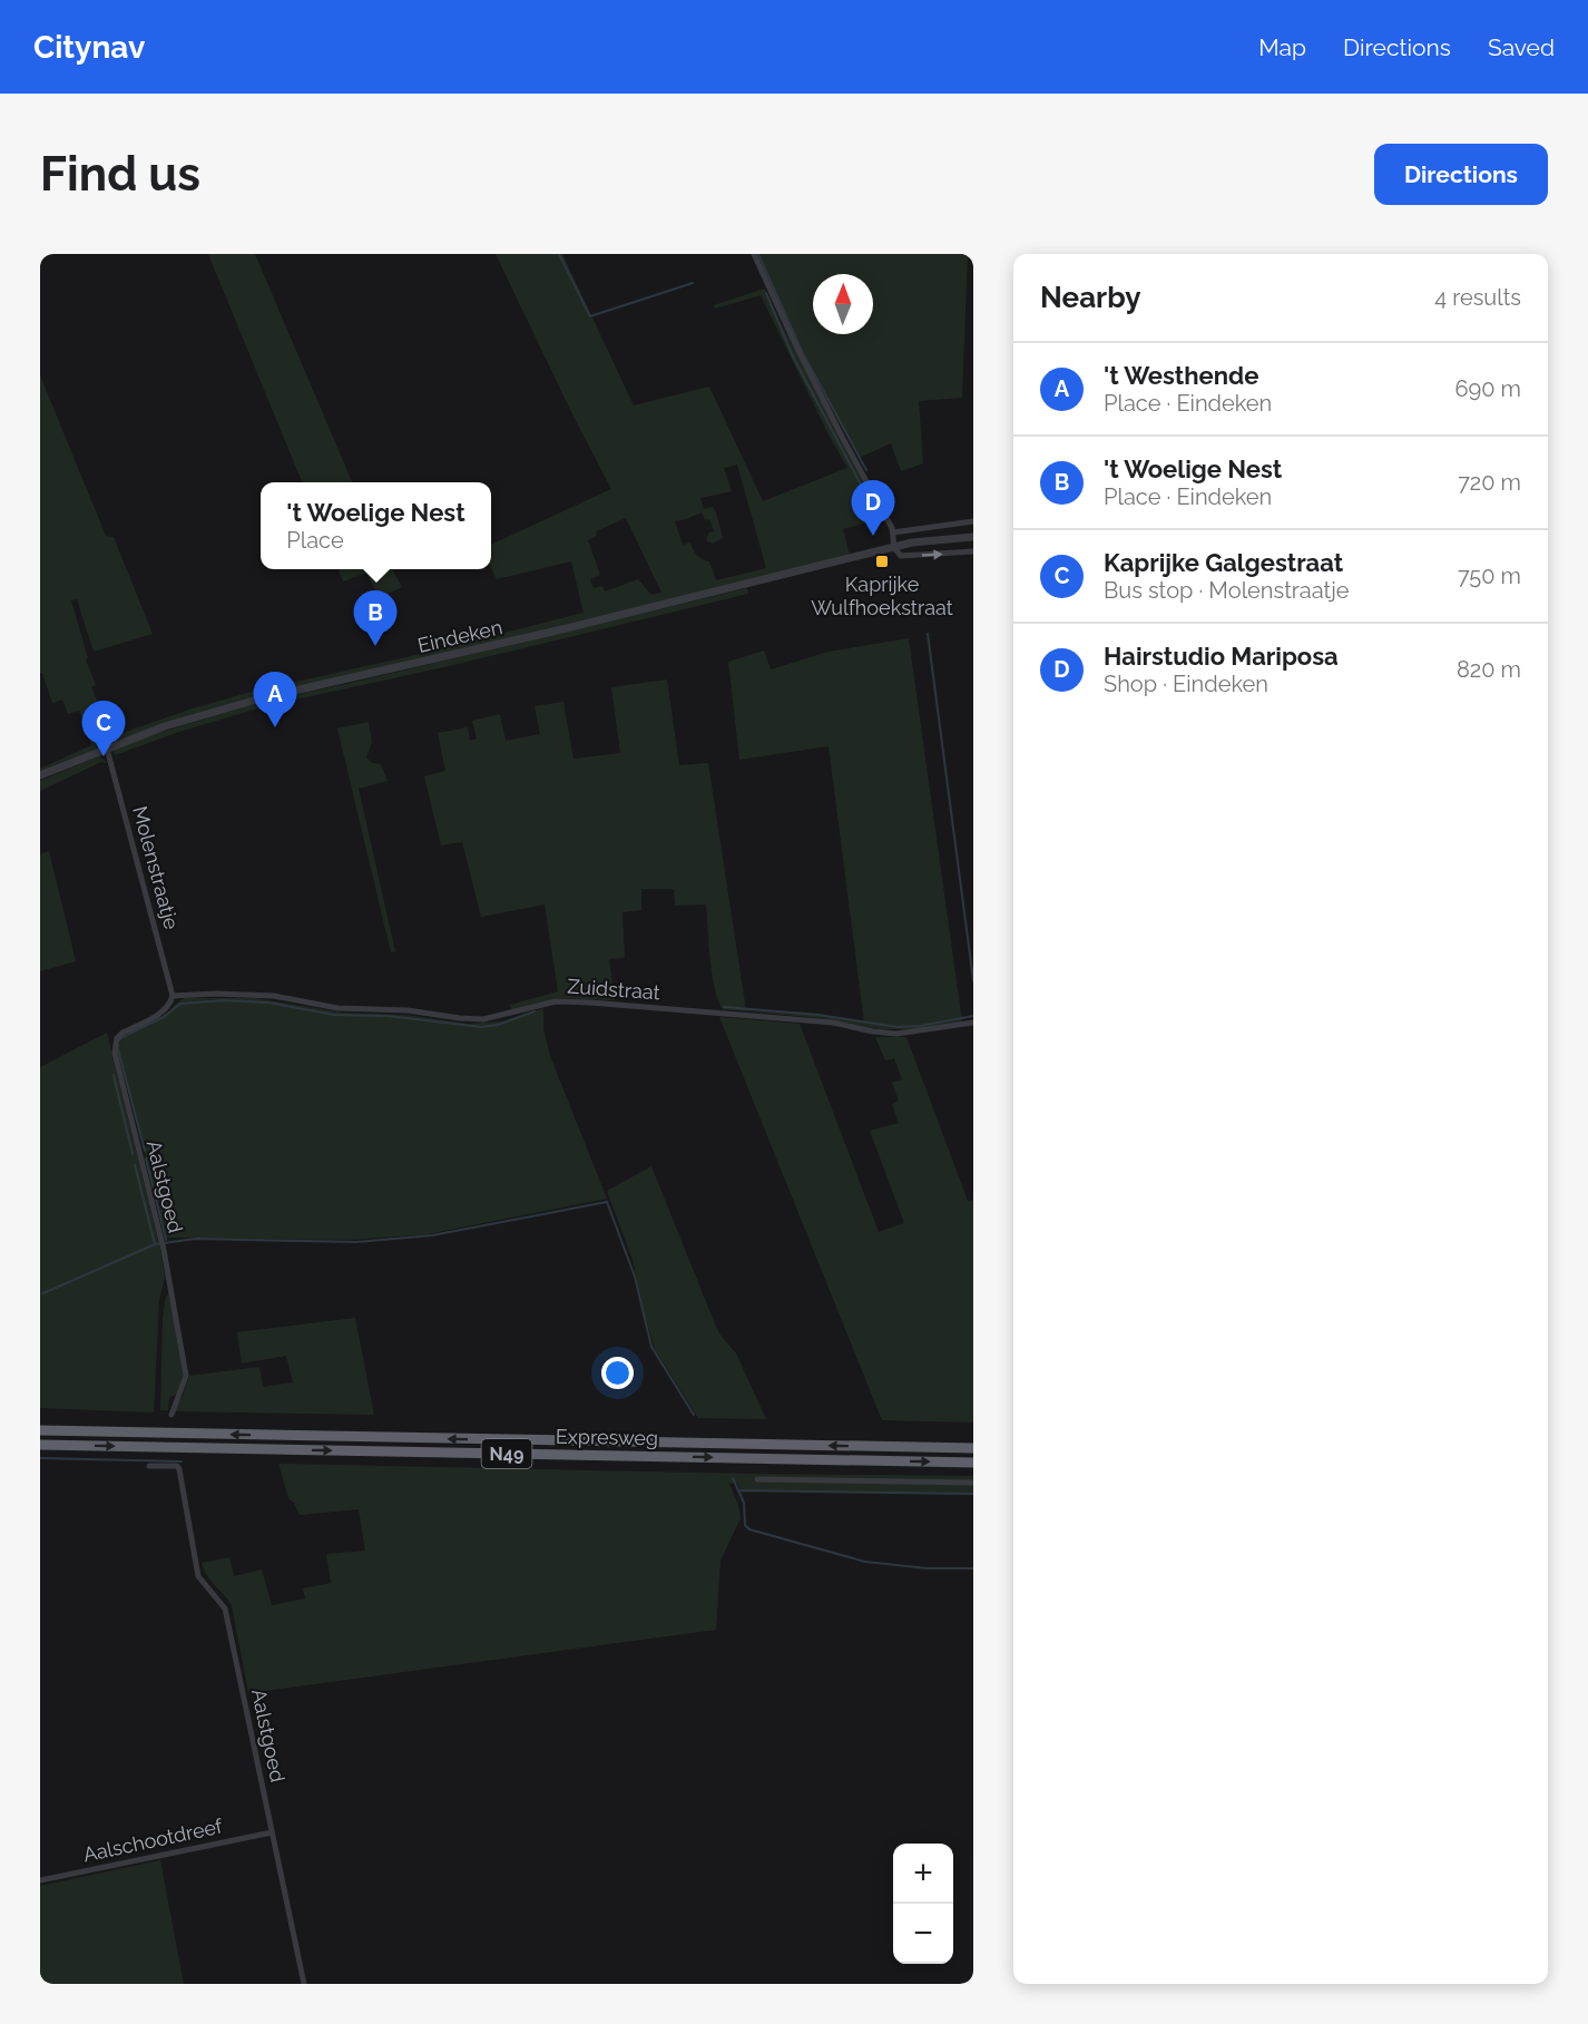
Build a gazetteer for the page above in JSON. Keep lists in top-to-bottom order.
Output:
{
  "streets": {
    "highway": ["Expresweg", "N49"],
    "street": [
      "Eindeken",
      "Molenstraatje",
      "Zuidstraat",
      "Aalstgoed",
      "Aalschootdreef"
    ]
  },
  "crossings": [
    ["Eindeken", "Molenstraatje"],
    ["Molenstraatje", "Zuidstraat"],
    ["Molenstraatje", "Aalstgoed"],
    ["Zuidstraat", "Aalstgoed"],
    ["Aalstgoed", "Aalschootdreef"]
  ],
  "places": {
    "transit": ["Kaprijke Wulfhoekstraat"]
  },
  "north": "top",
  "page": {
    "header": "Citynav",
    "nav": ["Map", "Directions", "Saved"],
    "buttons": "Directions",
    "title": "Find us",
    "heading": ["Nearby", "4 results"],
    "list": [
      {
        "mark": "A",
        "name": "'t Westhende",
        "note": "Place · Eindeken",
        "value": "690 m"
      },
      {
        "mark": "B",
        "name": "'t Woelige Nest",
        "note": "Place · Eindeken",
        "value": "720 m"
      },
      {
        "mark": "C",
        "name": "Kaprijke Galgestraat",
        "note": "Bus stop · Molenstraatje",
        "value": "750 m"
      },
      {
        "mark": "D",
        "name": "Hairstudio Mariposa",
        "note": "Shop · Eindeken",
        "value": "820 m"
      }
    ],
    "pins": [
      "D",
      "B",
      "A",
      "C"
    ],
    "popup": ["'t Woelige Nest", "Place"],
    "map_buttons": ["+", "−"]
  }
}
